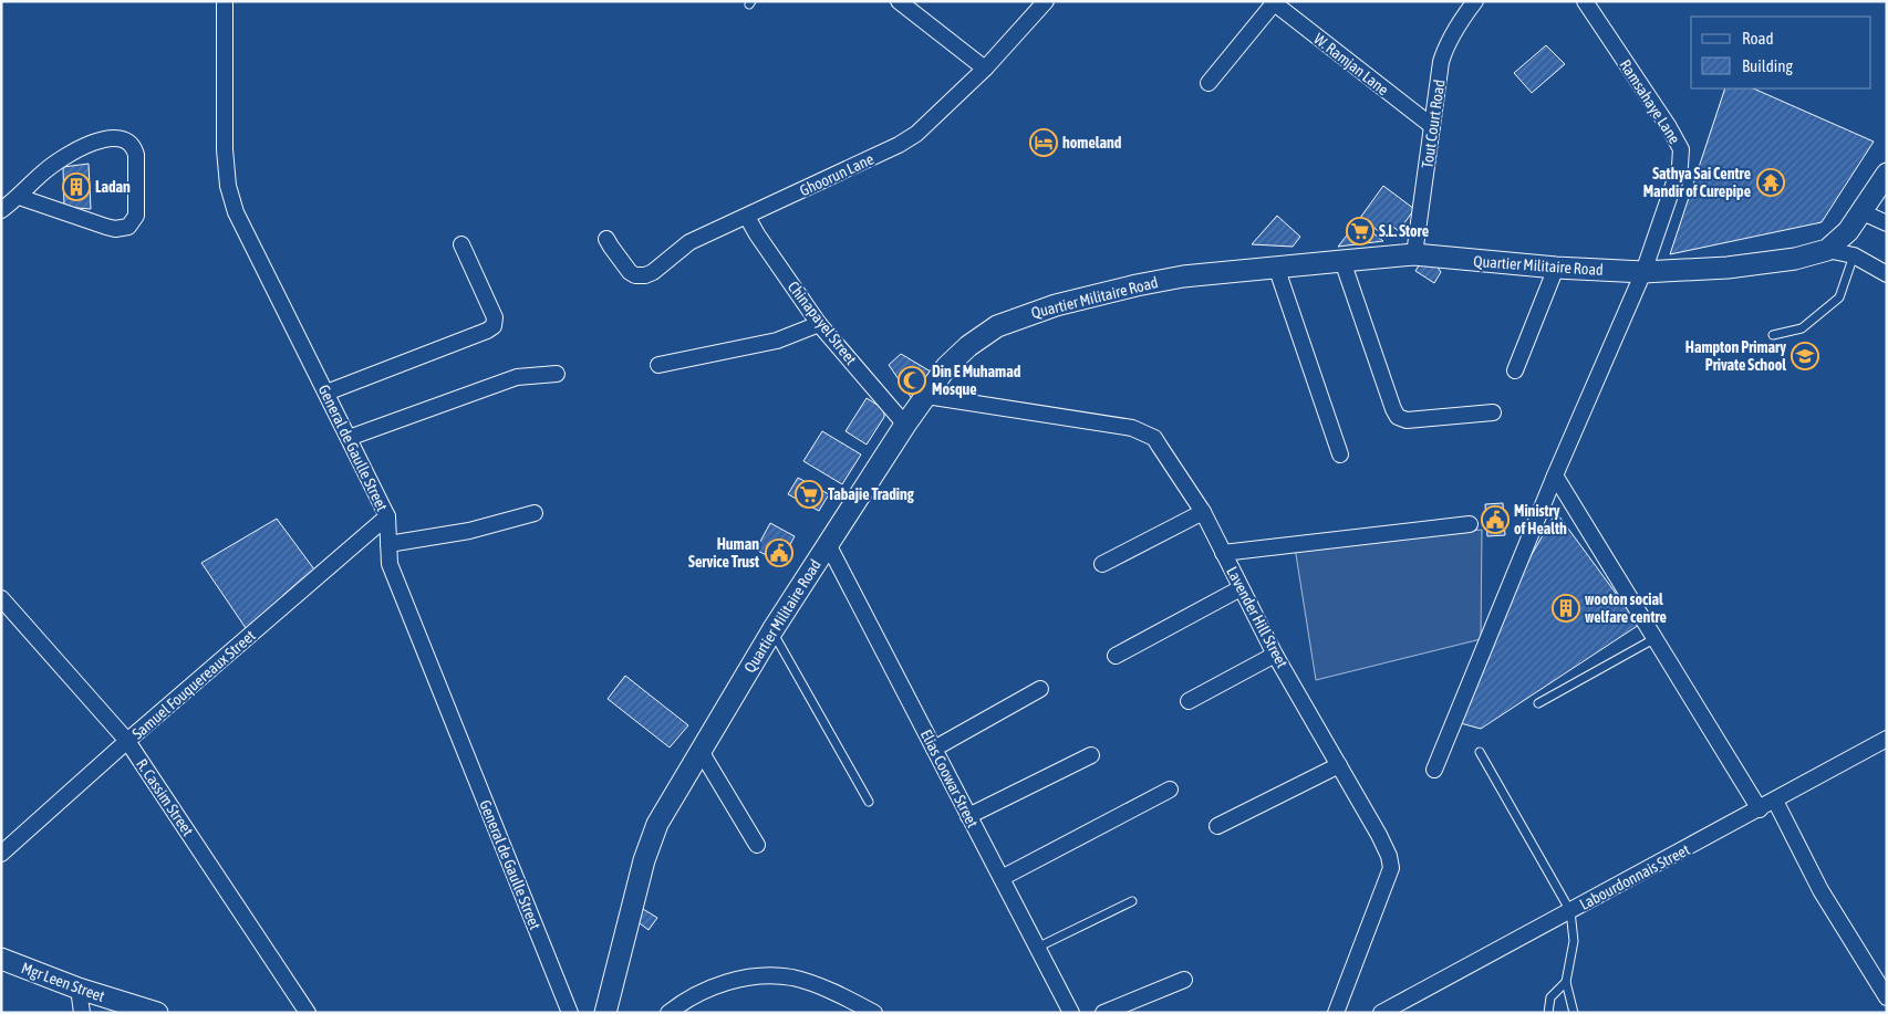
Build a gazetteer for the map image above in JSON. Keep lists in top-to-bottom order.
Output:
{
  "streets": {
    "main road": ["Quartier Militaire Road", "Mgr Leen Street"],
    "street": [
      "W. Ramjan Lane",
      "Ramsahaye Lane",
      "Tout Court Road",
      "Ghoorun Lane",
      "Chinapayel Street",
      "General de Gaulle Street",
      "Lavender Hill Street",
      "Samuel Fouquereaux Street",
      "Elias Coowar Street",
      "R. Cassim Street",
      "Labourdonnais Street"
    ]
  },
  "crossings": [
    ["W. Ramjan Lane", "Tout Court Road"],
    ["Ramsahaye Lane", "Quartier Militaire Road"],
    ["Tout Court Road", "Quartier Militaire Road"],
    ["Ghoorun Lane", "Chinapayel Street"],
    ["Quartier Militaire Road", "Chinapayel Street"],
    ["Quartier Militaire Road", "Lavender Hill Street"],
    ["Quartier Militaire Road", "Elias Coowar Street"],
    ["General de Gaulle Street", "Samuel Fouquereaux Street"],
    ["Samuel Fouquereaux Street", "R. Cassim Street"]
  ],
  "places": {
    "hotel": ["homeland"],
    "temple": ["Sathya Sai Centre Mandir of Curepipe"],
    "building": ["Ladan", "wooton social welfare centre"],
    "supermarket": ["S.L. Store", "Tabajie Trading"],
    "school or university": ["Hampton Primary Private School"],
    "mosque": ["Din E Muhamad Mosque"],
    "public building": ["Ministry of Health", "Human Service Trust"]
  },
  "legend": ["Road", "Building"]
}
